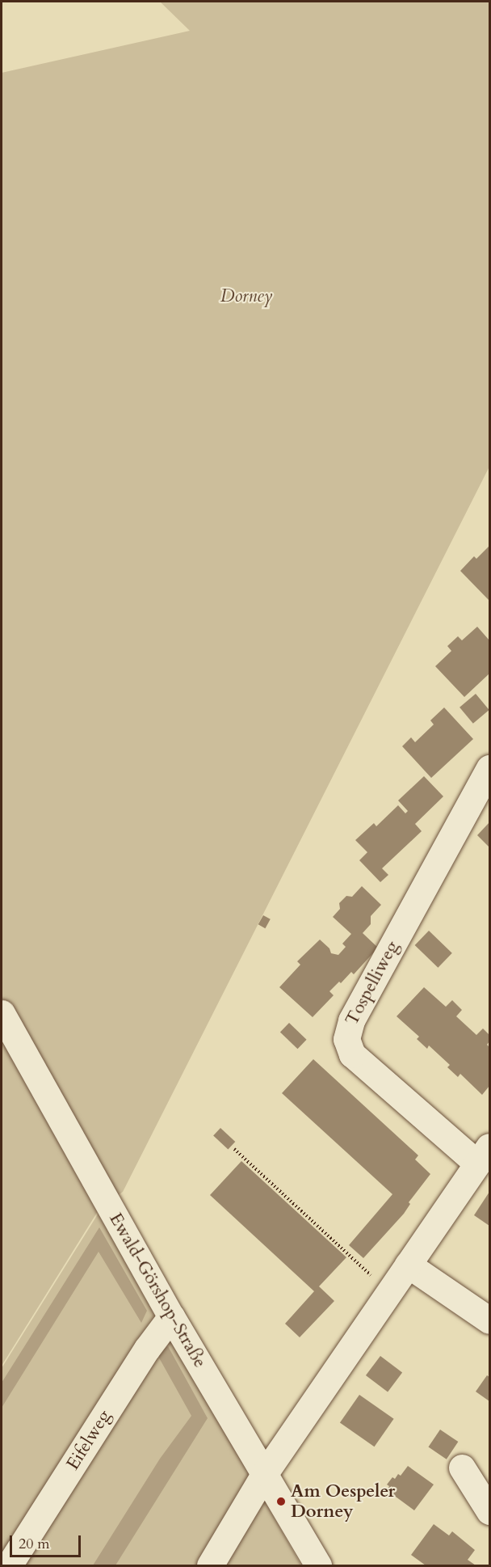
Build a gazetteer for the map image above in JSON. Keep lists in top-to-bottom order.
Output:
{
  "streets": {
    "street": ["Tospelliweg", "Ewald-Görshop-Straße", "Eifelweg"]
  },
  "crossings": [
    ["Ewald-Görshop-Straße", "Eifelweg"]
  ],
  "parks": ["Dorney"],
  "places": ["Am Oespeler Dorney"],
  "scale_bar": "20 m"
}
